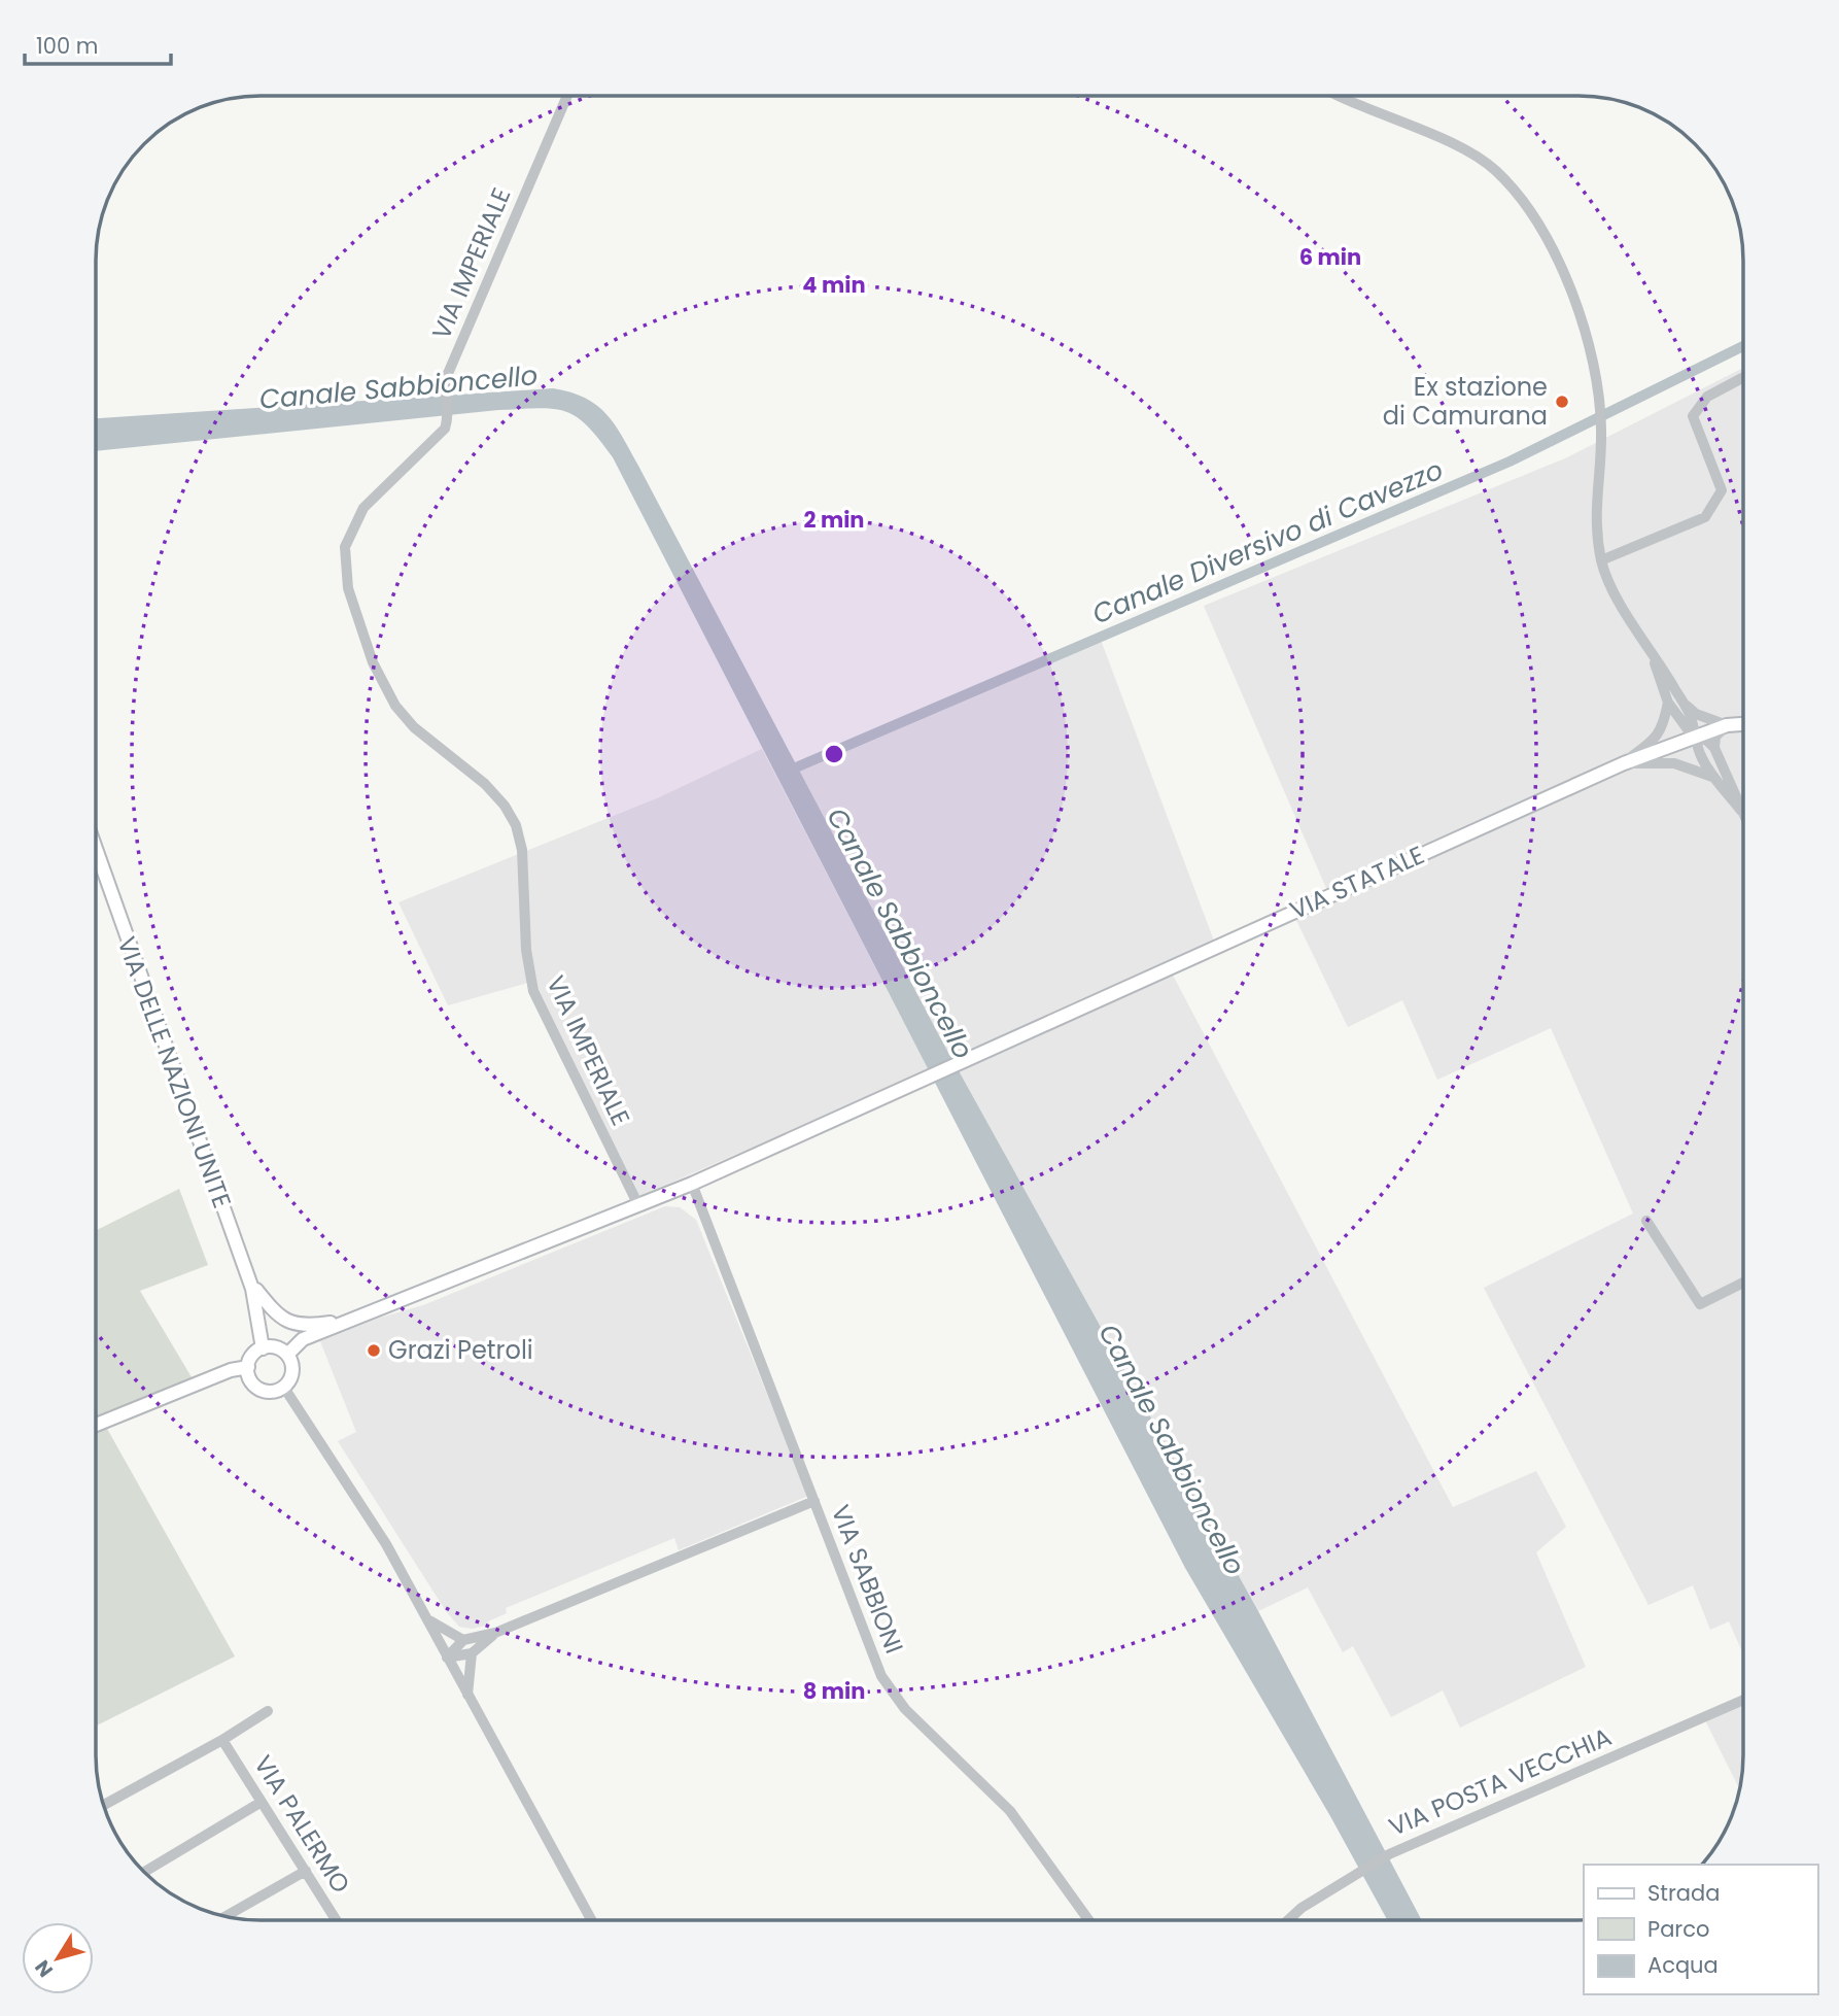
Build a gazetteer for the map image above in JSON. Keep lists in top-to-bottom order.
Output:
{
  "streets": {
    "main road": ["VIA STATALE", "VIA DELLE NAZIONI UNITE"],
    "street": [
      "VIA IMPERIALE",
      "VIA SABBIONI",
      "VIA POSTA VECCHIA",
      "VIA PALERMO"
    ]
  },
  "crossings": [
    ["VIA IMPERIALE", "VIA STATALE"],
    ["VIA STATALE", "VIA DELLE NAZIONI UNITE"],
    ["VIA STATALE", "VIA SABBIONI"]
  ],
  "water": ["Canale Sabbioncello", "Canale Diversivo di Cavezzo"],
  "places": ["Ex stazione di Camurana", "Grazi Petroli"],
  "legend": ["Strada", "Parco", "Acqua"],
  "scale_bar": "100 m",
  "north": "bottom left",
  "rings": [
    "6 min",
    "4 min",
    "2 min",
    "8 min"
  ]
}
